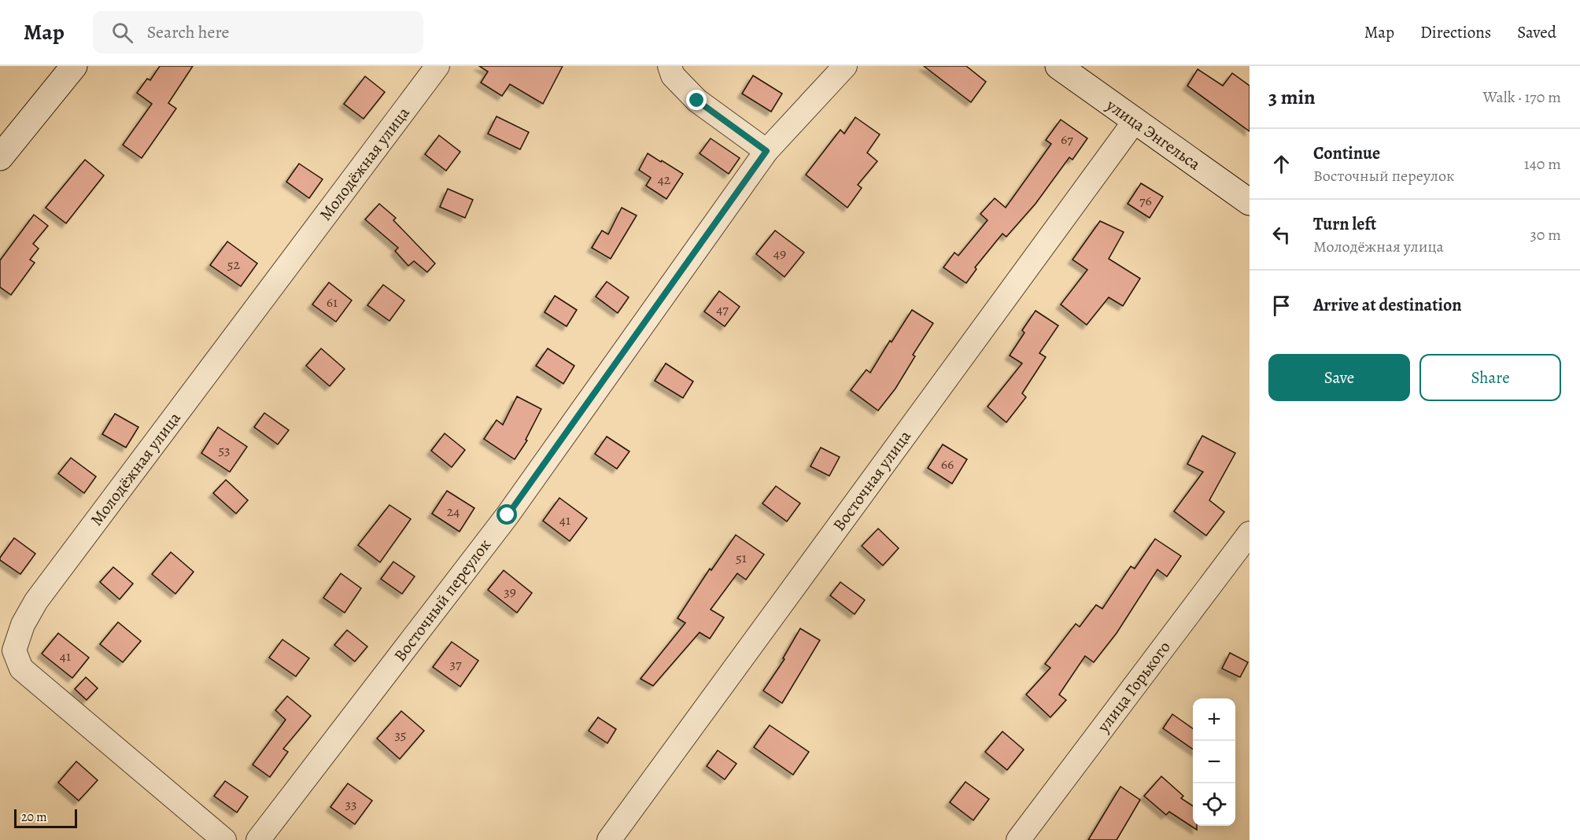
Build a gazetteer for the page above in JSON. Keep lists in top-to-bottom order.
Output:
{
  "streets": {
    "street": [
      "улица Энгельса",
      "Молодёжная улица",
      "Восточная улица",
      "Восточный переулок",
      "улица Горького"
    ]
  },
  "crossings": [
    ["улица Энгельса", "Восточная улица"]
  ],
  "house_numbers": [
    "67",
    "42",
    "76",
    "49",
    "52",
    "61",
    "47",
    "53",
    "66",
    "24",
    "41",
    "51",
    "39",
    "41",
    "37",
    "35",
    "33"
  ],
  "scale_bar": "20 m",
  "page": {
    "header": "Map",
    "search": "Search here",
    "nav": ["Map", "Directions", "Saved"],
    "heading": ["3 min", "Walk · 170 m"],
    "list": [
      ["Continue", "Восточный переулок", "140 m"],
      ["Turn left", "Молодёжная улица", "30 m"],
      "Arrive at destination"
    ],
    "buttons": ["Save", "Share"],
    "map_buttons": ["+", "−"],
    "scale": "20 m"
  }
}
